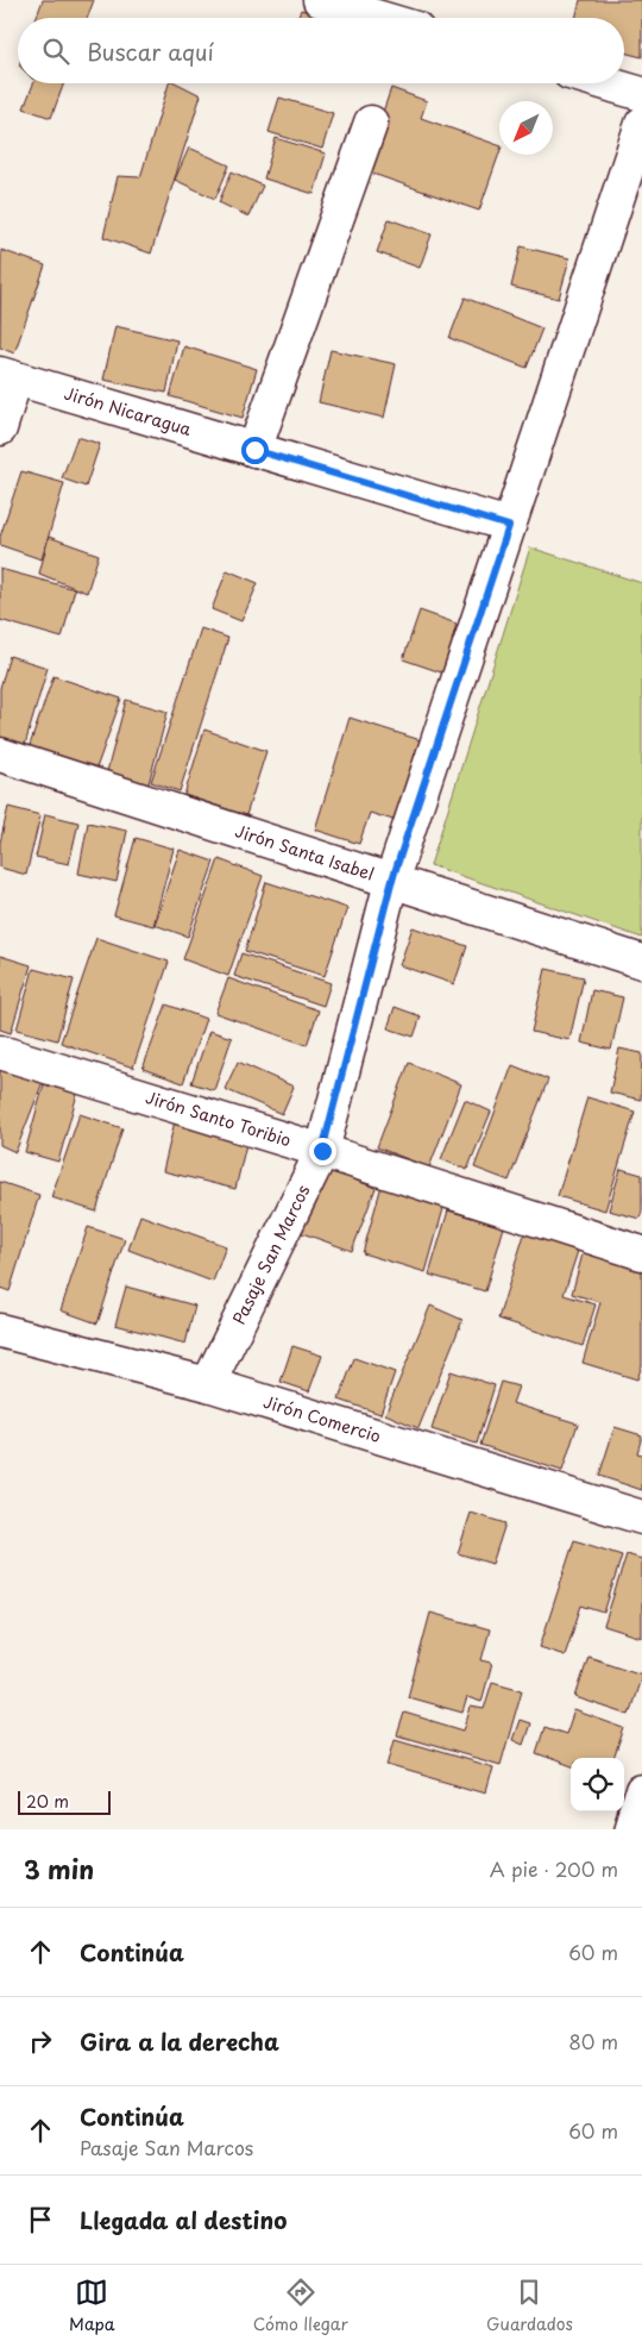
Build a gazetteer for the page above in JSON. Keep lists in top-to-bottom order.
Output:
{
  "streets": {
    "street": [
      "Jirón Nicaragua",
      "Jirón Santa Isabel",
      "Jirón Santo Toribio",
      "Pasaje San Marcos",
      "Jirón Comercio"
    ]
  },
  "crossings": [
    ["Jirón Nicaragua", "Pasaje San Marcos"],
    ["Jirón Santa Isabel", "Pasaje San Marcos"],
    ["Jirón Santo Toribio", "Pasaje San Marcos"],
    ["Pasaje San Marcos", "Jirón Comercio"]
  ],
  "scale_bar": "20 m",
  "north": "bottom left",
  "page": {
    "search": "Buscar aquí",
    "scale": "20 m",
    "heading": ["3 min", "A pie · 200 m"],
    "list": [
      ["Continúa", "60 m"],
      ["Gira a la derecha", "80 m"],
      ["Continúa", "Pasaje San Marcos", "60 m"],
      "Llegada al destino"
    ],
    "nav": ["Mapa", "Cómo llegar", "Guardados"]
  }
}
